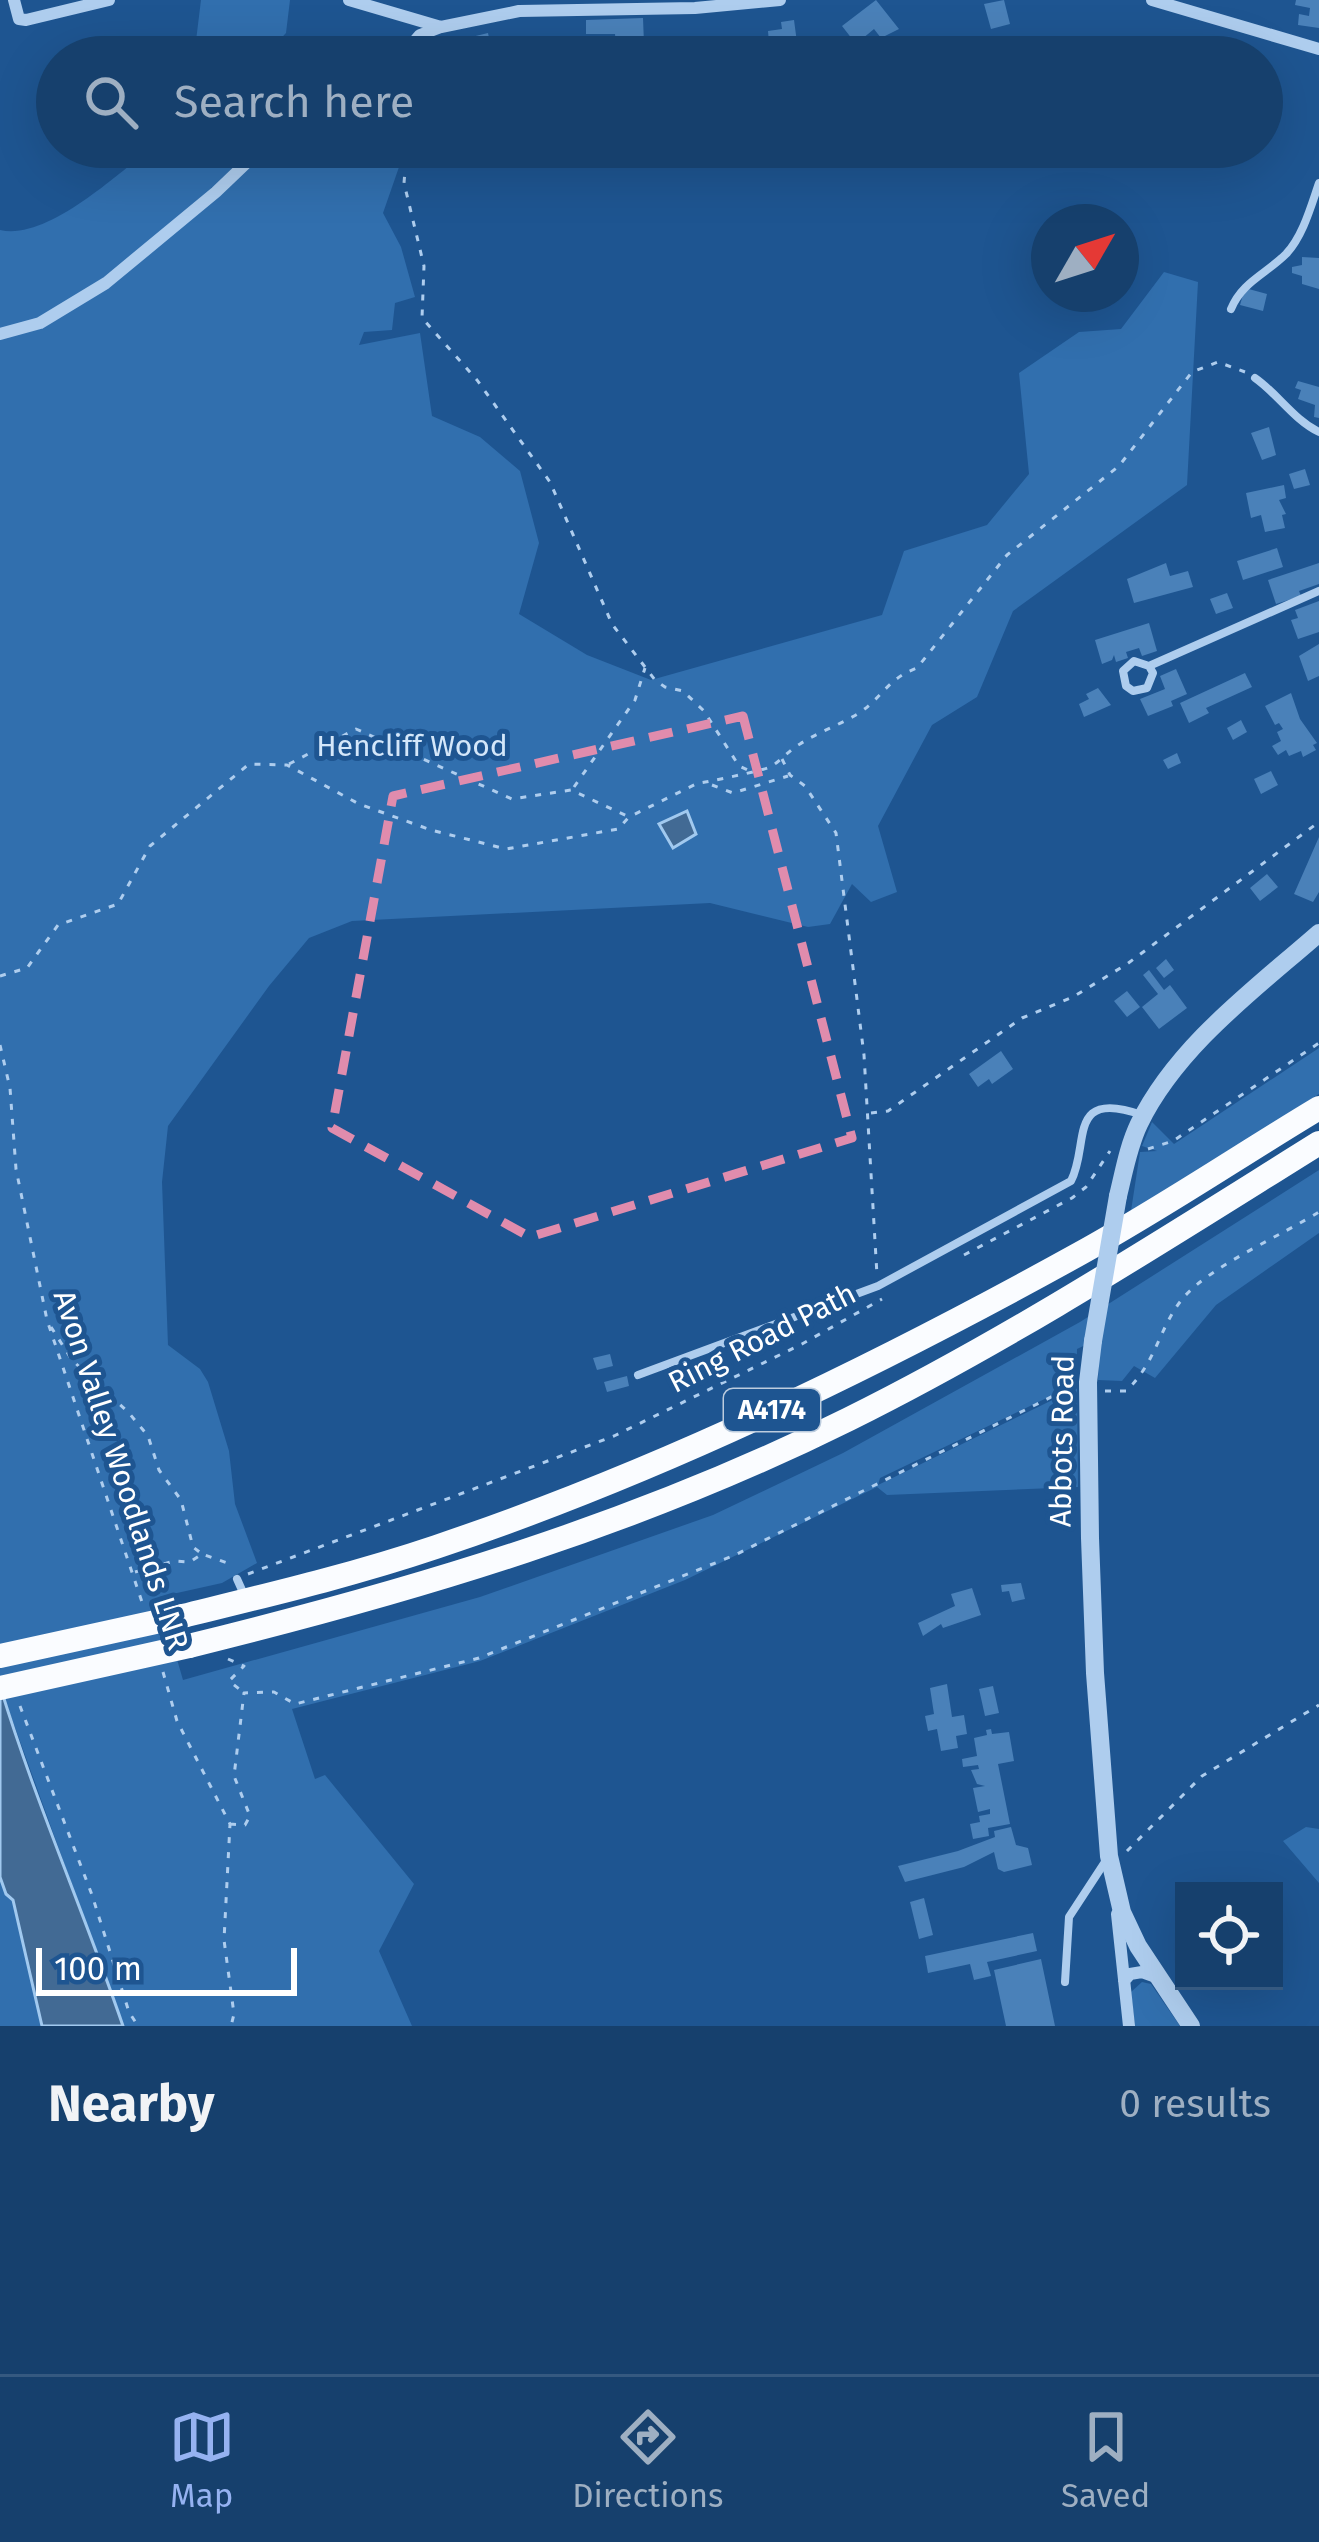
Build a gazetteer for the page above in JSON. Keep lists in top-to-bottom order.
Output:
{
  "streets": {
    "highway": ["A4174"],
    "street": ["Abbots Road"],
    "path": ["Ring Road Path", "Avon Valley Woodlands LNR"]
  },
  "crossings": [
    ["Ring Road Path", "A4174"]
  ],
  "parks": ["Hencliff Wood"],
  "scale_bar": "100 m",
  "north": "top right",
  "page": {
    "search": "Search here",
    "scale": "100 m",
    "heading": ["Nearby", "0 results"],
    "nav": ["Map", "Directions", "Saved"]
  }
}
